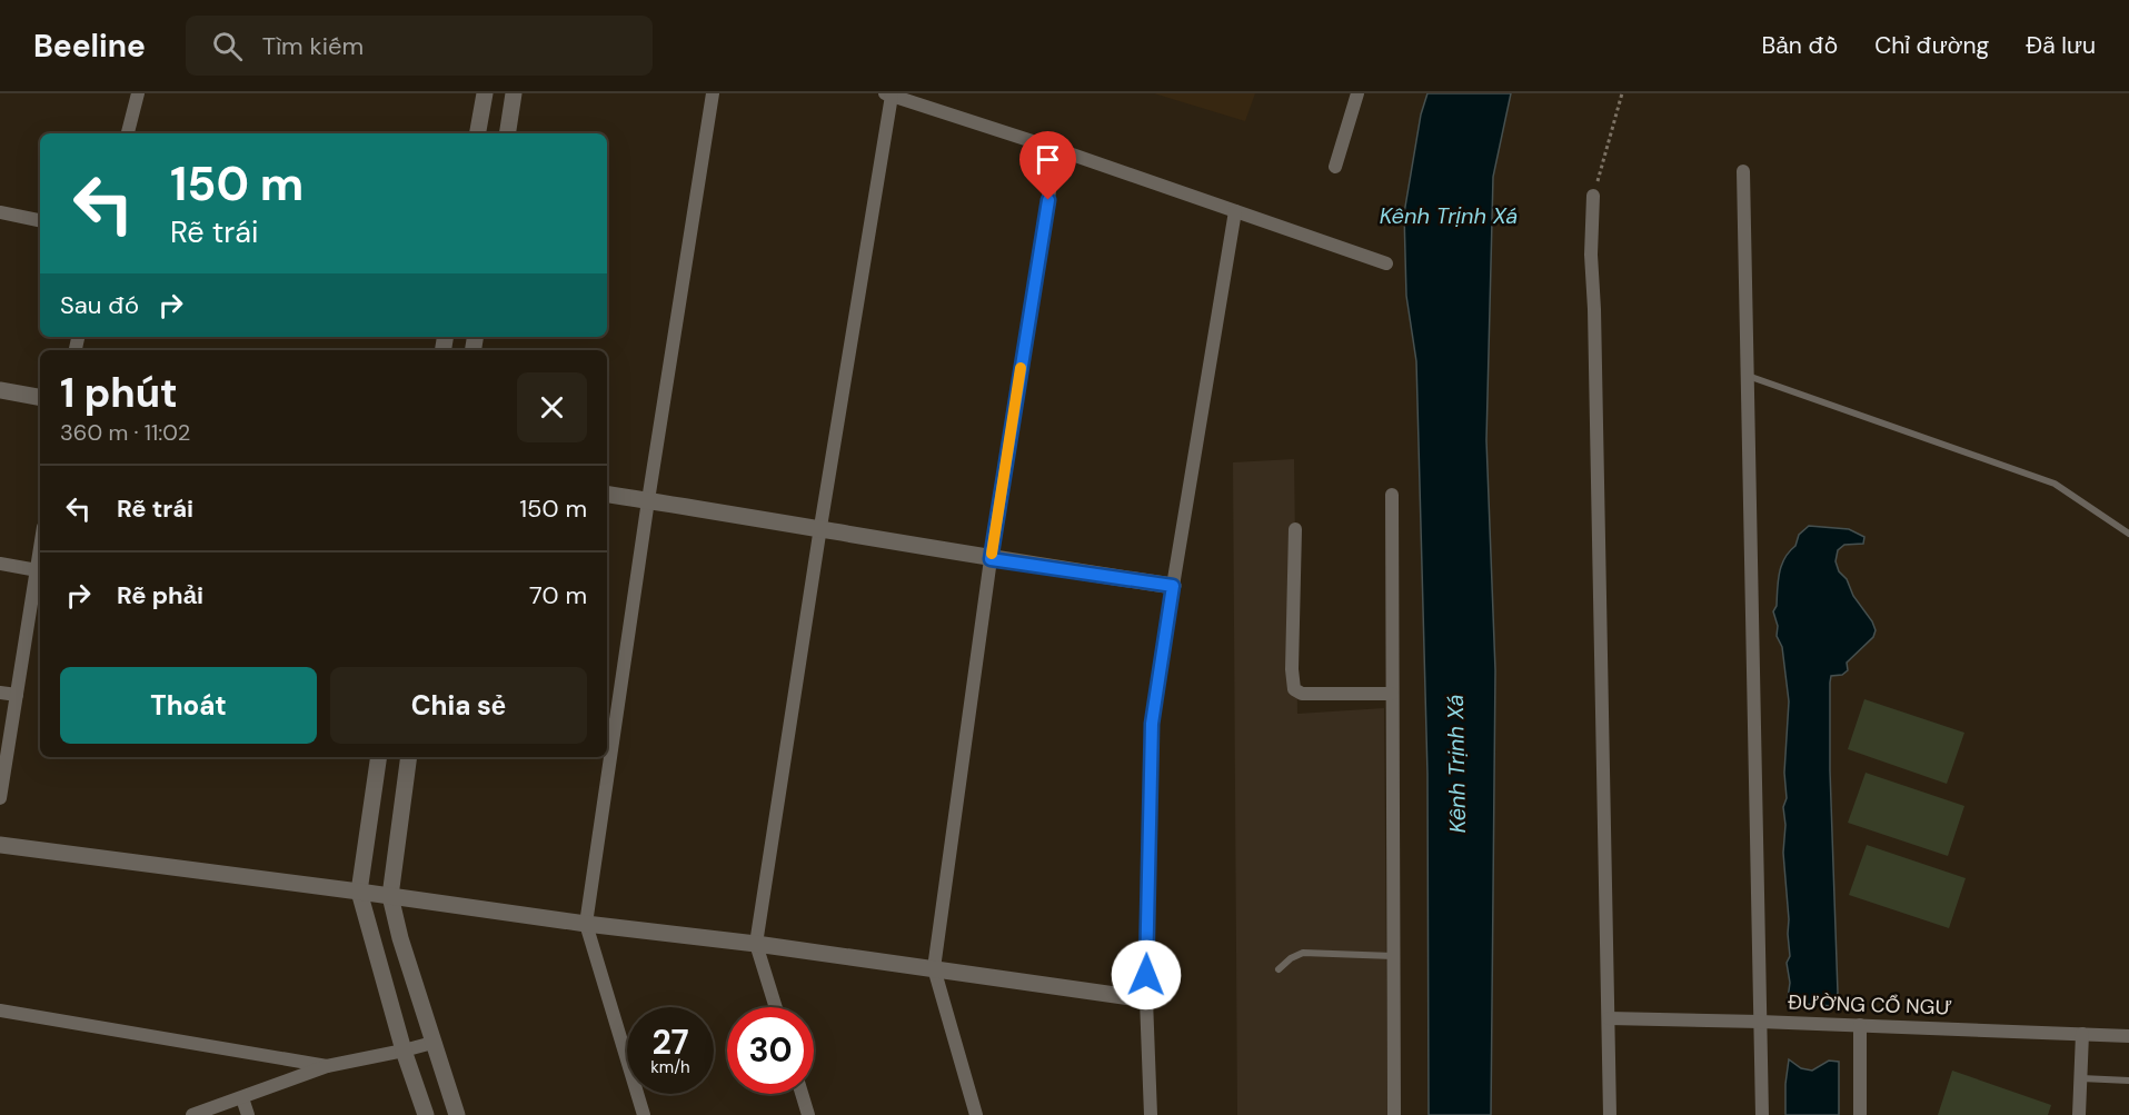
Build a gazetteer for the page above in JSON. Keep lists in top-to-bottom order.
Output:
{
  "streets": {
    "street": ["ĐƯỜNG CỔ NGƯ"]
  },
  "water": ["Kênh Trịnh Xá"],
  "page": {
    "header": "Beeline",
    "search": "Tìm kiếm",
    "nav": ["Bản đồ", "Chỉ đường", "Đã lưu"],
    "turn": ["150 m", "Rẽ trái"],
    "then": "Sau đó",
    "heading": ["1 phút", "360 m · 11:02"],
    "list": [
      {
        "name": "Rẽ trái",
        "value": "150 m"
      },
      {
        "name": "Rẽ phải",
        "value": "70 m"
      }
    ],
    "buttons": ["Thoát", "Chia sẻ"],
    "speed": "27 km/h",
    "limit": "30"
  }
}
